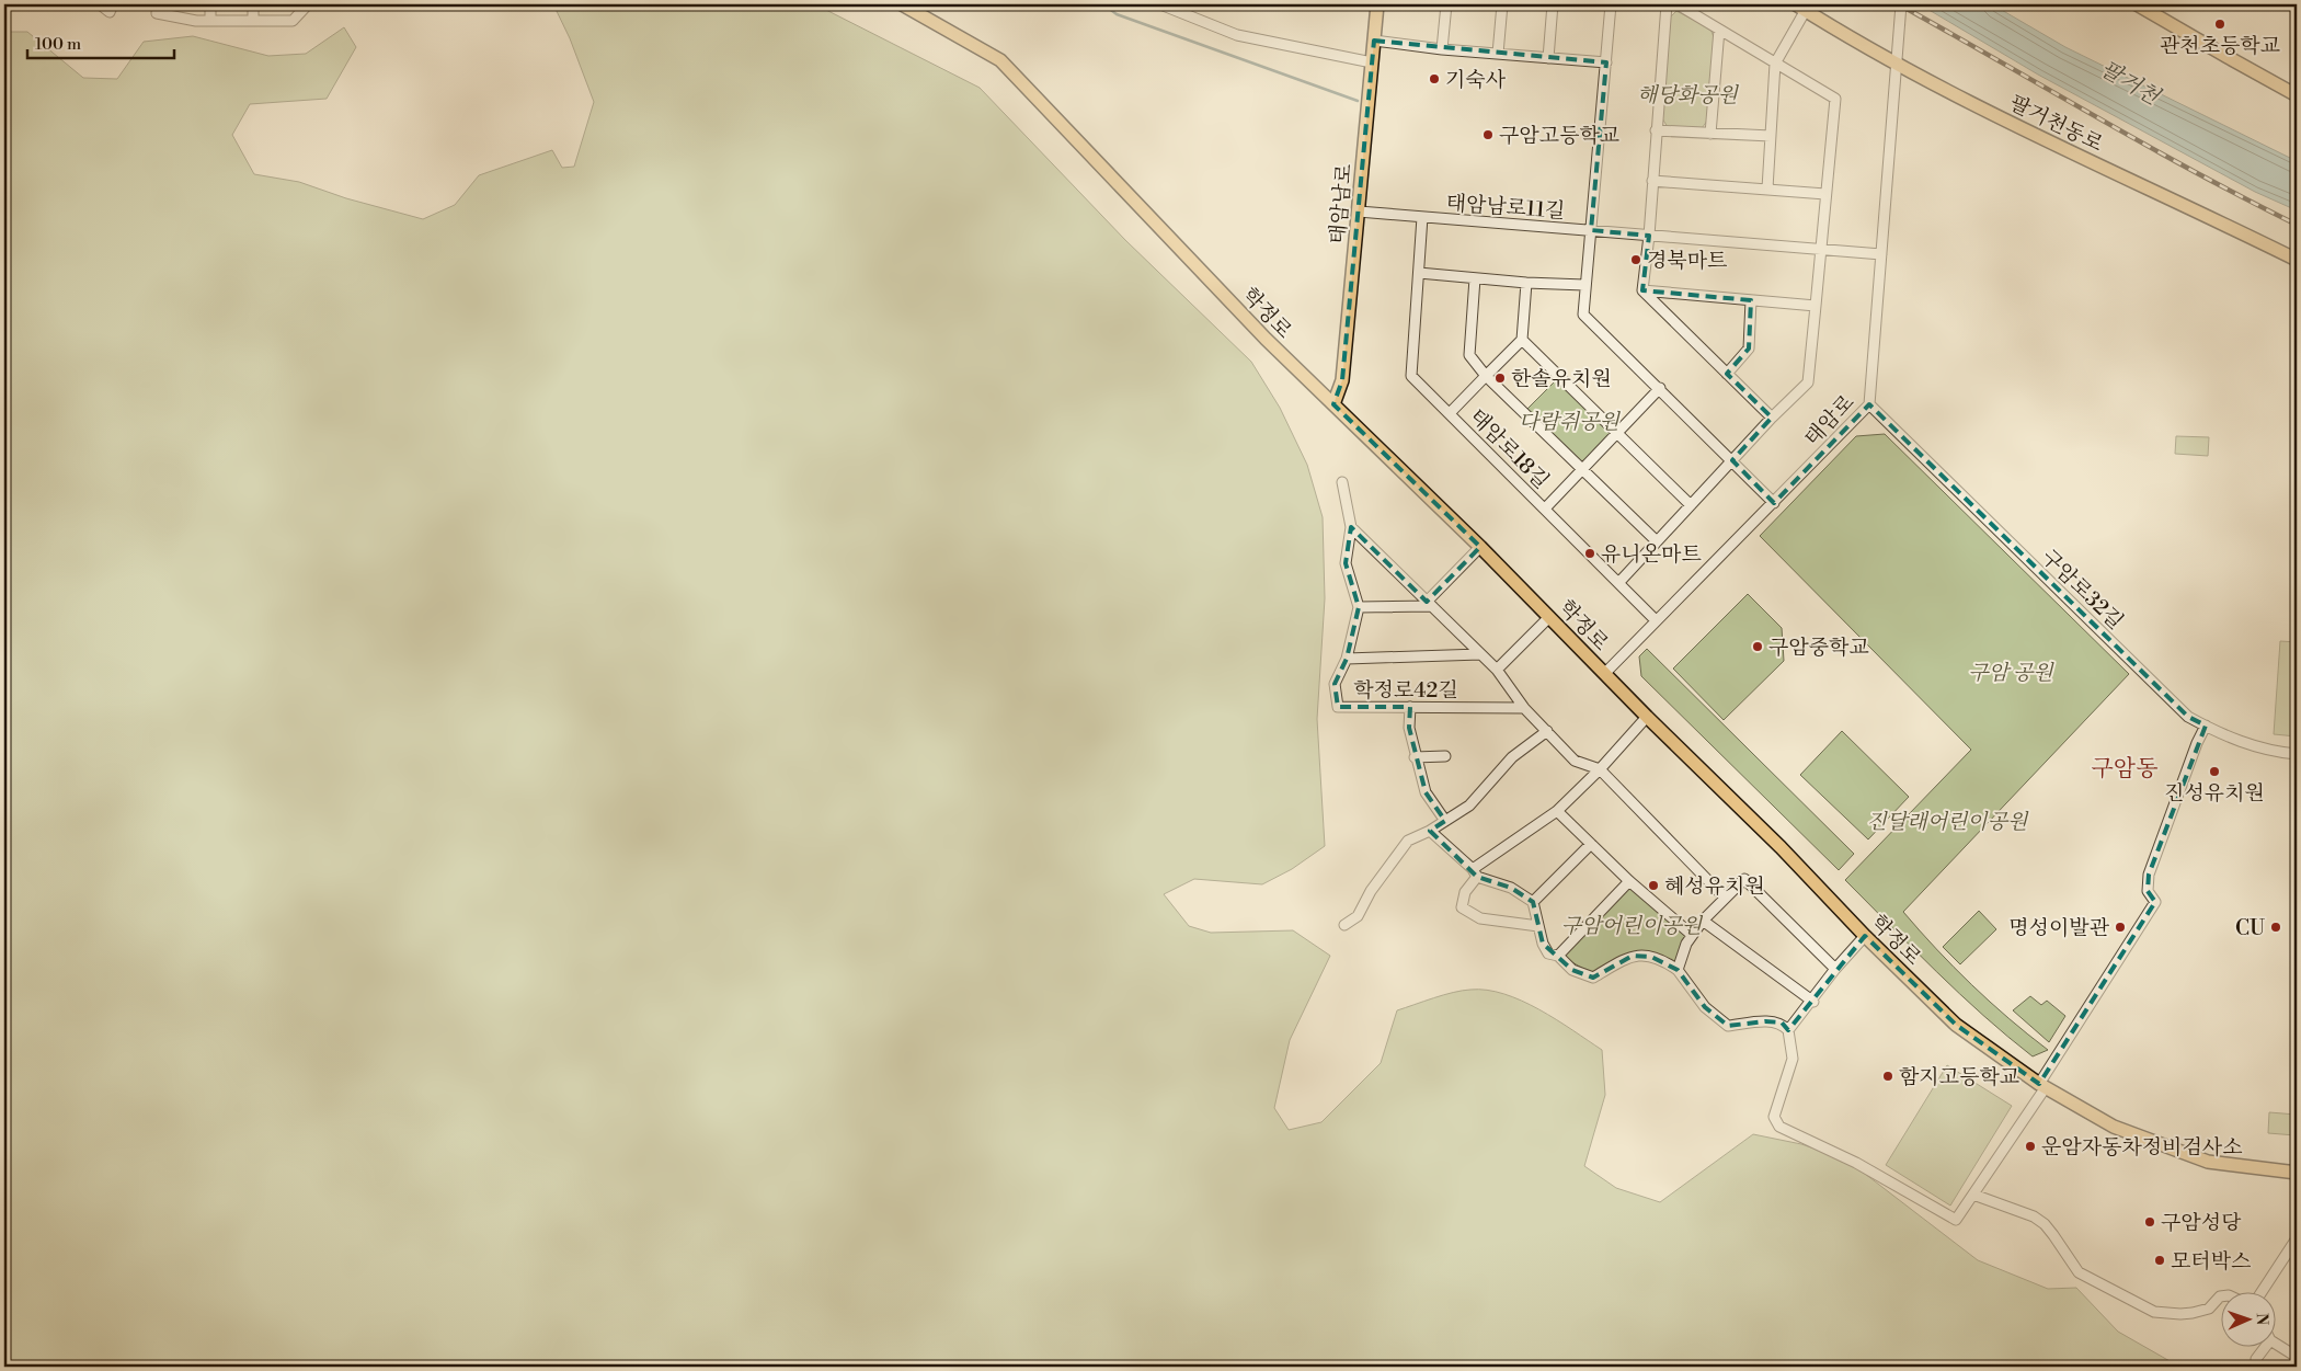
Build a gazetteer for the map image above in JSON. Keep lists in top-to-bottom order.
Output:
{
  "streets": {
    "main road": ["팔거천동로", "태암남로", "학정로"],
    "street": [
      "태암남로11길",
      "태암로",
      "태암로18길",
      "구암로32길",
      "학정로42길"
    ]
  },
  "crossings": [
    ["팔거천동로", "태암로"],
    ["태암남로", "태암남로11길"],
    ["태암남로", "학정로"],
    ["태암남로11길", "태암로"],
    ["태암남로11길", "태암로18길"],
    ["학정로", "태암로"],
    ["태암로", "태암로18길"],
    ["태암로", "구암로32길"]
  ],
  "districts": ["구암동"],
  "water": ["팔거천"],
  "parks": [
    "해당화공원",
    "다람쥐공원",
    "구암 공원",
    "진달래어린이공원",
    "구암어린이공원"
  ],
  "places": [
    "관천초등학교",
    "기숙사",
    "구암고등학교",
    "경북마트",
    "한솔유치원",
    "유니온마트",
    "구암중학교",
    "진성유치원",
    "혜성유치원",
    "명성이발관",
    "CU",
    "함지고등학교",
    "운암자동차정비검사소",
    "구암성당",
    "모터박스"
  ],
  "scale_bar": "100 m",
  "north": "right"
}
